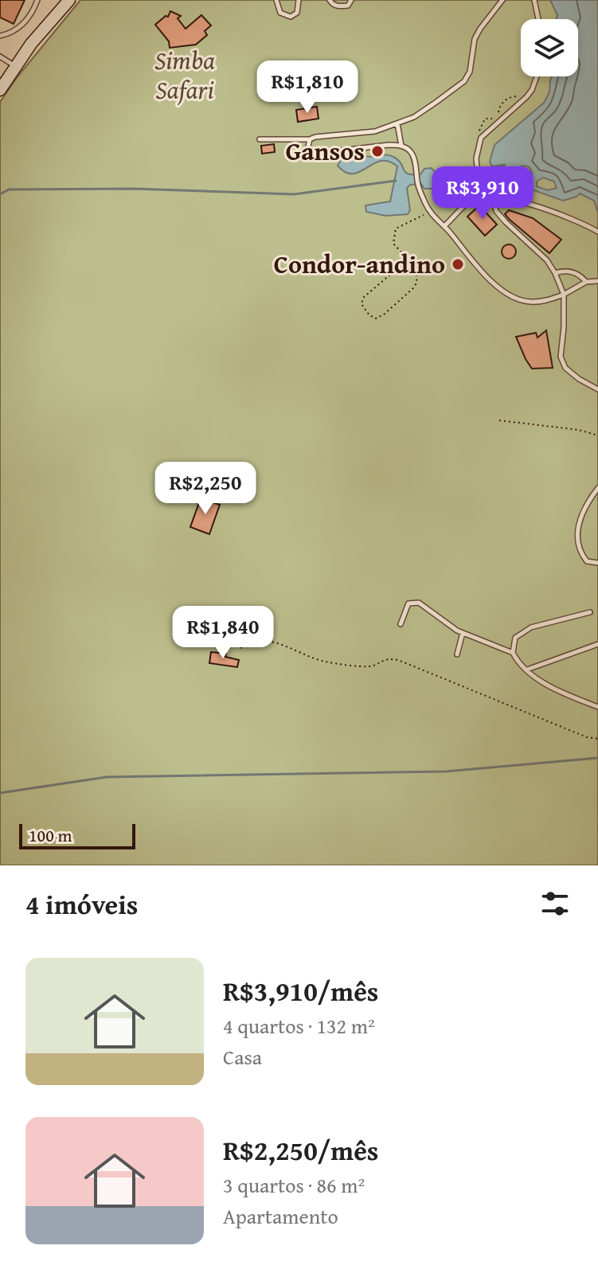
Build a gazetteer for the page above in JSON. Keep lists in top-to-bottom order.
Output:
{
  "parks": ["Simba Safari"],
  "places": ["Gansos", "Condor-andino"],
  "scale_bar": "100 m",
  "page": {
    "price": [
      "R$1,810",
      "R$3,910",
      "R$2,250",
      "R$1,840"
    ],
    "scale": "100 m",
    "heading": "4 imóveis",
    "list": [
      {
        "name": "R$3,910/mês",
        "note": "4 quartos · 132 m² · Casa"
      },
      {
        "name": "R$2,250/mês",
        "note": "3 quartos · 86 m² · Apartamento"
      }
    ]
  }
}
